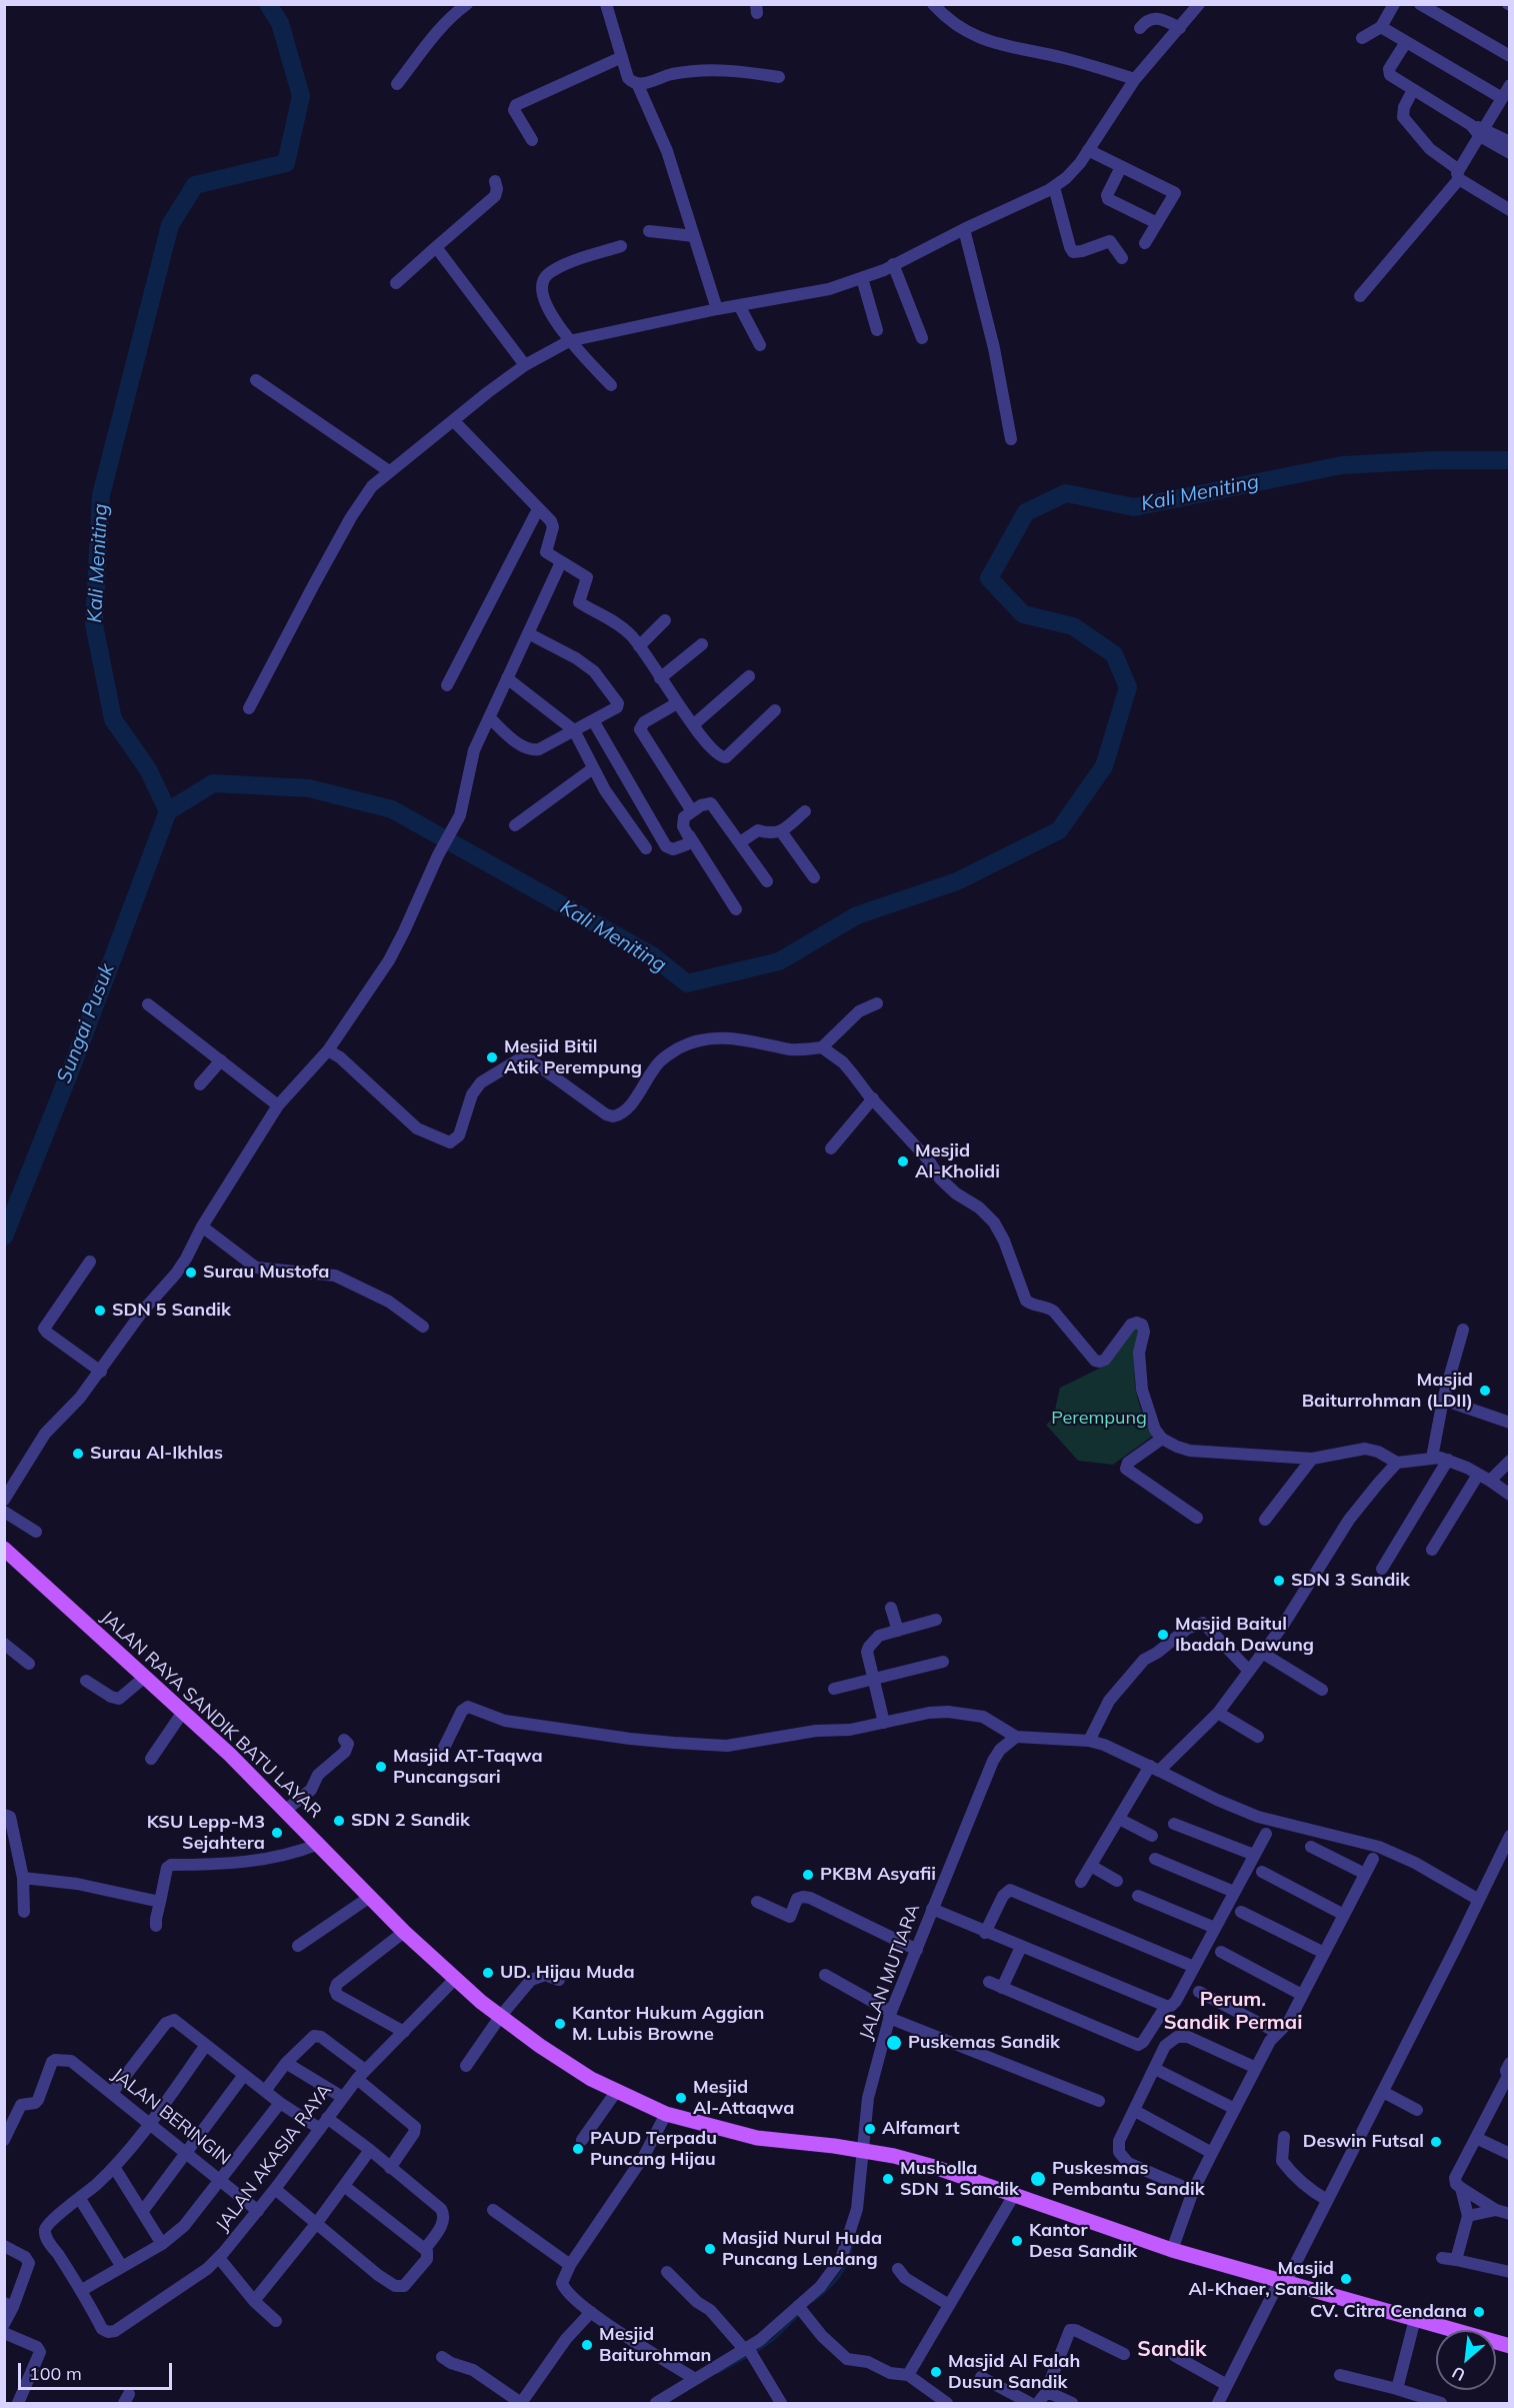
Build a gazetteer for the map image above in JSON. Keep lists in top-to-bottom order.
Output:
{
  "streets": {
    "main road": ["JALAN RAYA SANDIK BATU LAYAR"],
    "street": ["JALAN MUTIARA", "JALAN BERINGIN", "JALAN AKASIA RAYA"]
  },
  "crossings": [
    ["JALAN RAYA SANDIK BATU LAYAR", "JALAN MUTIARA"],
    ["JALAN RAYA SANDIK BATU LAYAR", "JALAN AKASIA RAYA"],
    ["JALAN BERINGIN", "JALAN AKASIA RAYA"]
  ],
  "districts": ["Perum. Sandik Permai", "Sandik"],
  "water": ["Kali Meniting", "Sungai Pusuk"],
  "parks": ["Perempung"],
  "places": [
    "Mesjid Bitil Atik Perempung",
    "Mesjid Al-Kholidi",
    "Surau Mustofa",
    "SDN 5 Sandik",
    "Masjid Baiturrohman (LDII)",
    "Surau Al-Ikhlas",
    "SDN 3 Sandik",
    "Masjid Baitul Ibadah Dawung",
    "Masjid AT-Taqwa Puncangsari",
    "SDN 2 Sandik",
    "KSU Lepp-M3 Sejahtera",
    "PKBM Asyafii",
    "UD. Hijau Muda",
    "Kantor Hukum Aggian M. Lubis Browne",
    "Puskemas Sandik",
    "Mesjid Al-Attaqwa",
    "Alfamart",
    "Deswin Futsal",
    "PAUD Terpadu Puncang Hijau",
    "Musholla SDN 1 Sandik",
    "Puskesmas Pembantu Sandik",
    "Kantor Desa Sandik",
    "Masjid Nurul Huda Puncang Lendang",
    "Masjid Al-Khaer, Sandik",
    "CV. Citra Cendana",
    "Mesjid Baiturohman",
    "Masjid Al Falah Dusun Sandik"
  ],
  "scale_bar": "100 m",
  "north": "bottom left"
}
